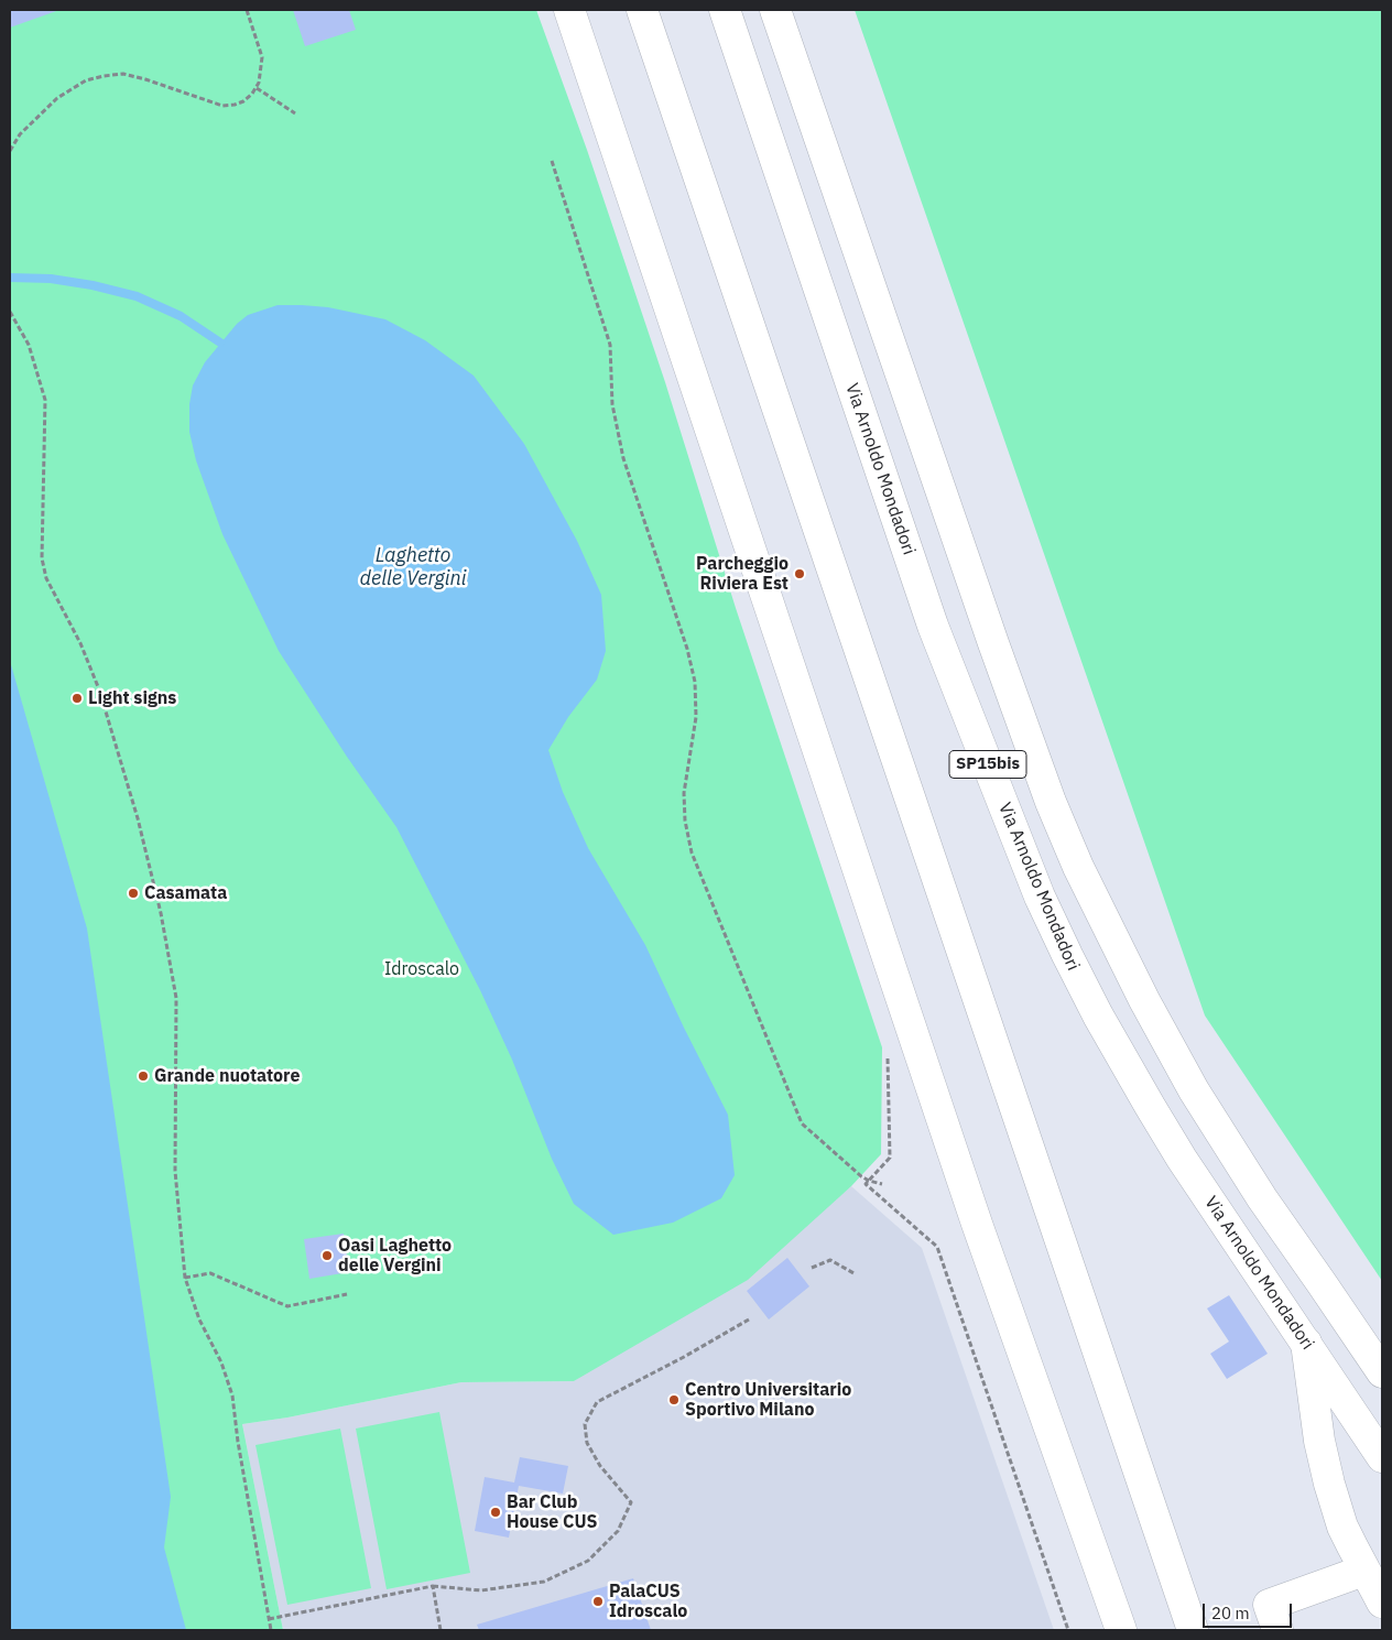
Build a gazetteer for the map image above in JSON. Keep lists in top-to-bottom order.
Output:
{
  "streets": {
    "main road": ["Via Arnoldo Mondadori", "SP15bis"]
  },
  "water": ["Laghetto delle Vergini"],
  "parks": ["Idroscalo"],
  "places": [
    "Parcheggio Riviera Est",
    "Light signs",
    "Casamata",
    "Grande nuotatore",
    "Oasi Laghetto delle Vergini",
    "Centro Universitario Sportivo Milano",
    "Bar Club House CUS",
    "PalaCUS Idroscalo"
  ],
  "scale_bar": "20 m"
}
